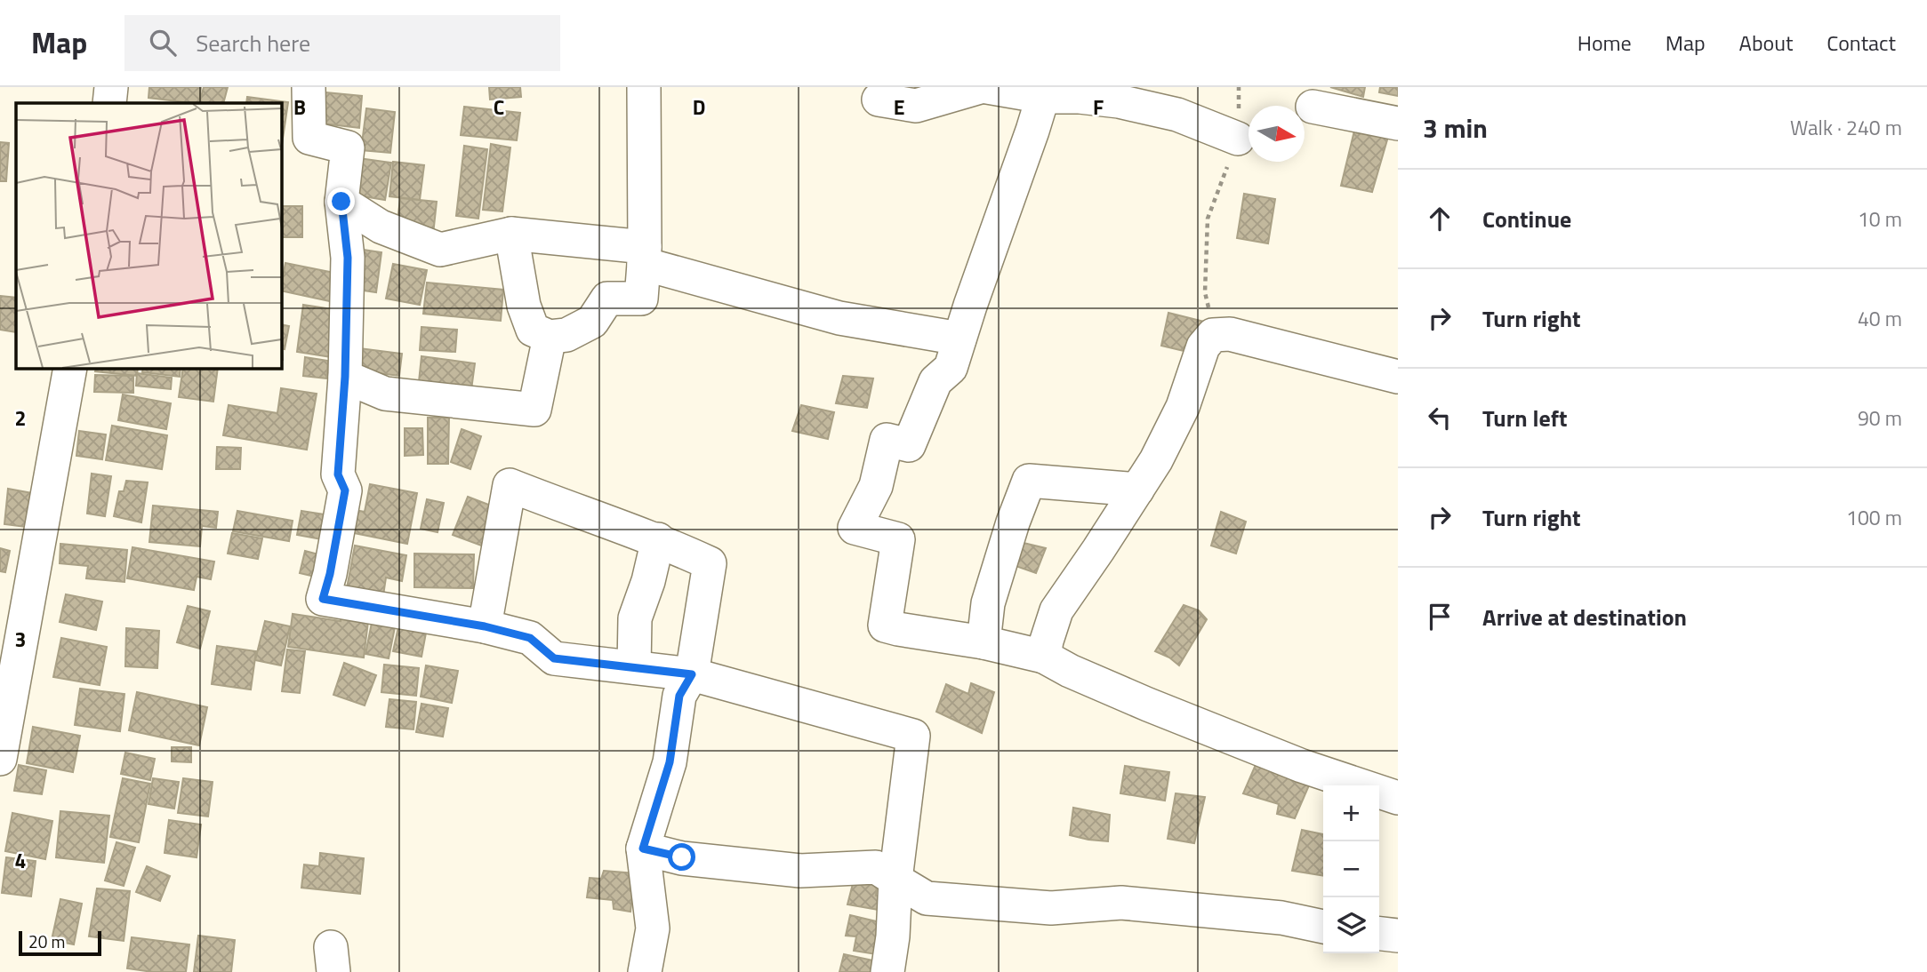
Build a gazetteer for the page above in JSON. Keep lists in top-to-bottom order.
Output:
{
  "scale_bar": "20 m",
  "north": "right",
  "page": {
    "header": "Map",
    "search": "Search here",
    "nav": [
      "Home",
      "Map",
      "About",
      "Contact"
    ],
    "heading": ["3 min", "Walk · 240 m"],
    "list": [
      ["Continue", "10 m"],
      ["Turn right", "40 m"],
      ["Turn left", "90 m"],
      ["Turn right", "100 m"],
      "Arrive at destination"
    ],
    "map_buttons": ["+", "−"],
    "scale": "20 m"
  },
  "grid": {
    "columns": [
      "B",
      "C",
      "D",
      "E",
      "F"
    ],
    "rows": ["2", "3", "4"]
  }
}
